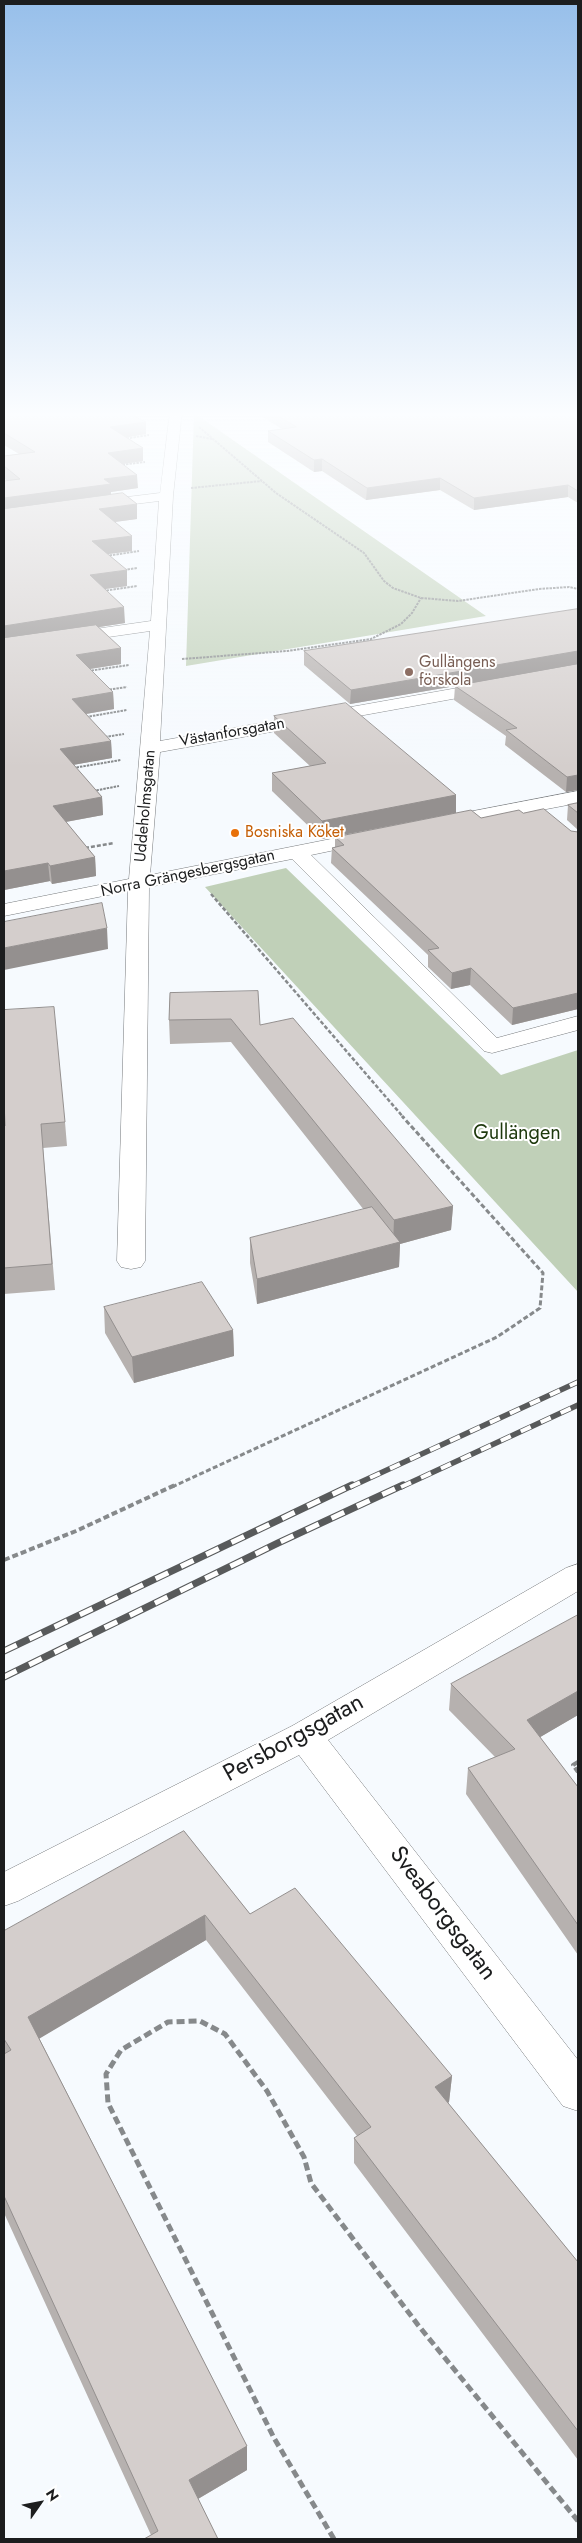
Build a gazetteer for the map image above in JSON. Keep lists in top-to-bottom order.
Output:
{
  "streets": {
    "street": [
      "Västanforsgatan",
      "Uddeholmsgatan",
      "Norra Grängesbergsgatan",
      "Persborgsgatan",
      "Sveaborgsgatan"
    ]
  },
  "crossings": [
    ["Västanforsgatan", "Uddeholmsgatan"],
    ["Uddeholmsgatan", "Norra Grängesbergsgatan"],
    ["Persborgsgatan", "Sveaborgsgatan"]
  ],
  "parks": ["Gullängen"],
  "places": ["Gullängens förskola", "Bosniska Köket"],
  "north": "top right"
}
